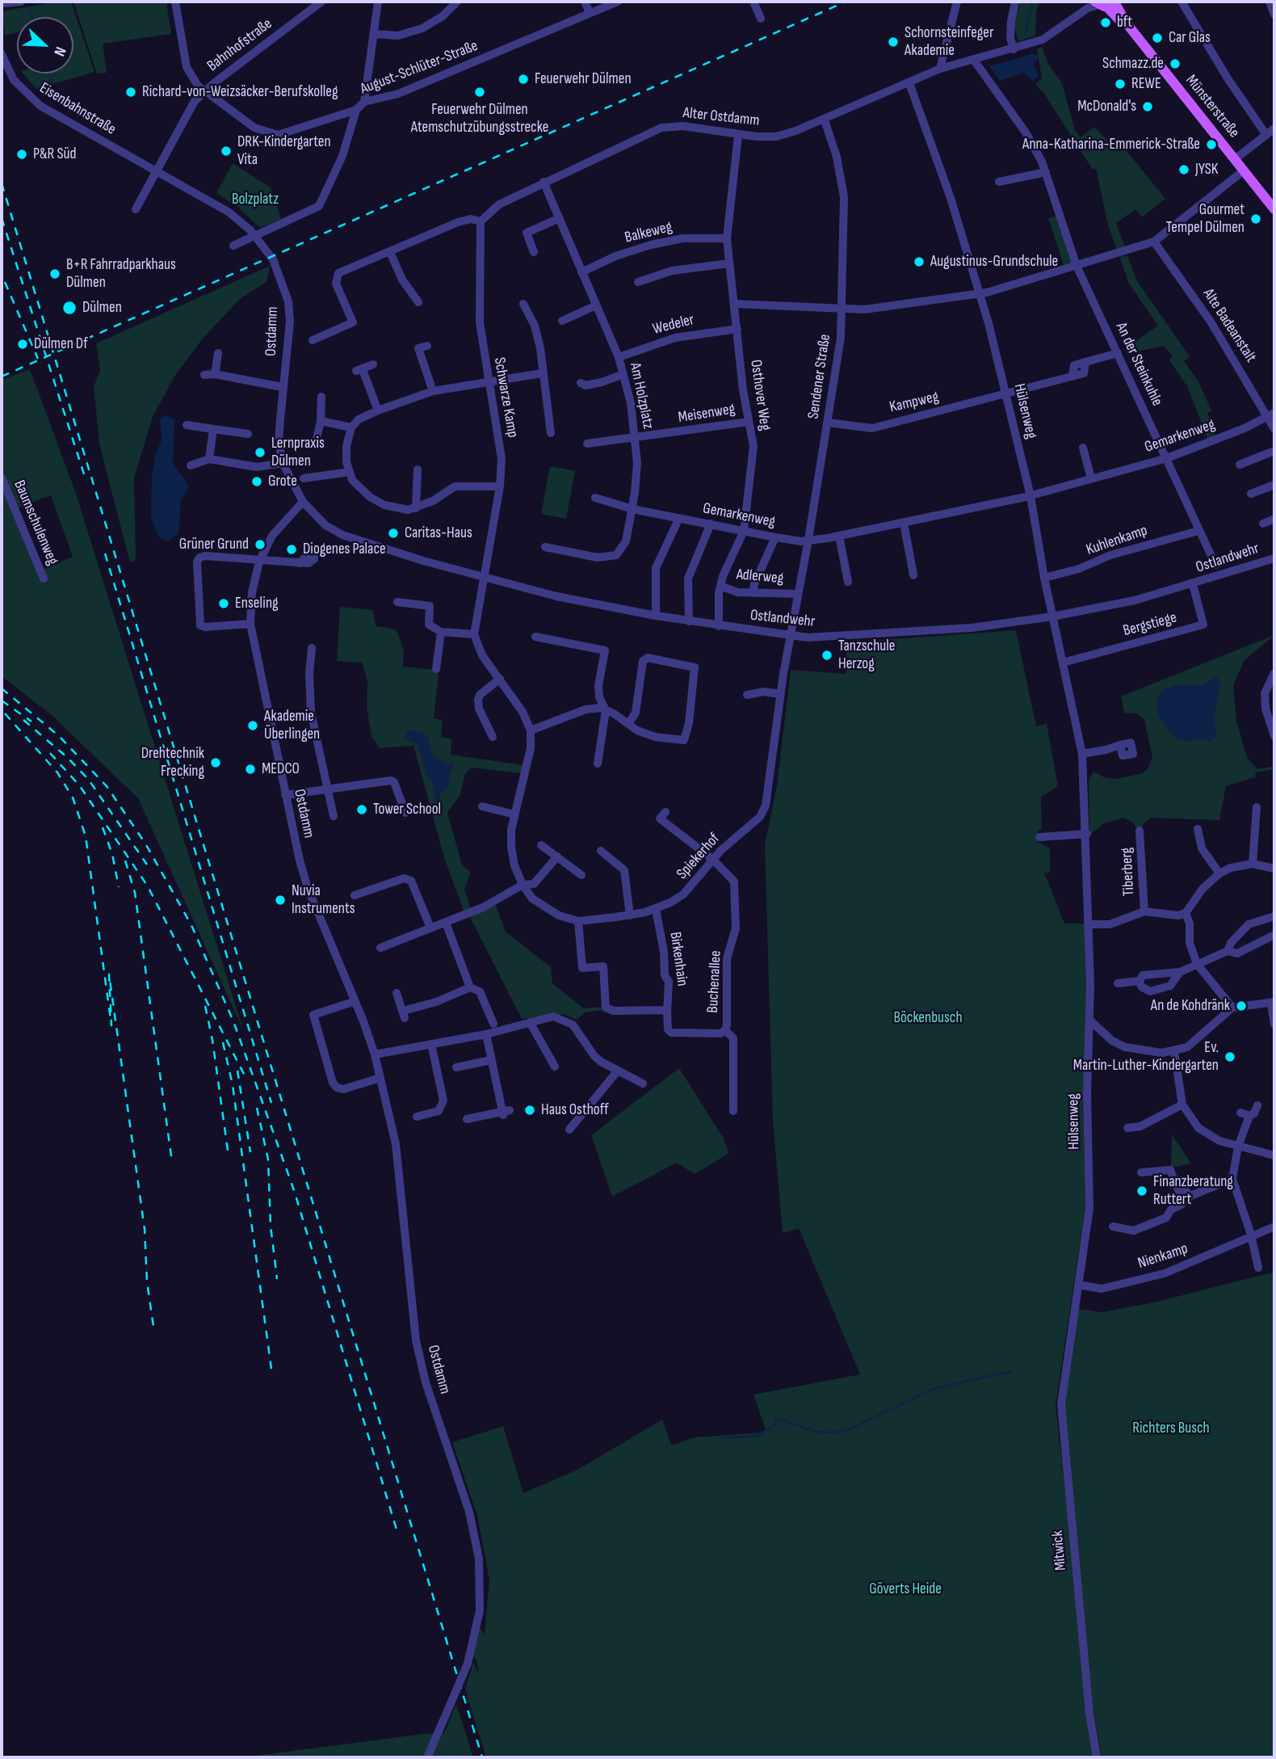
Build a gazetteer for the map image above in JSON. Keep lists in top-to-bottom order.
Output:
{
  "streets": {
    "main road": ["Münsterstraße"],
    "street": [
      "Bahnhofstraße",
      "August-Schlüter-Straße",
      "Eisenbahnstraße",
      "Alter Ostdamm",
      "Balkeweg",
      "Wedeler",
      "Alte Badeanstalt",
      "Ostdamm",
      "An der Steinkuhle",
      "Sendener Straße",
      "Osthover Weg",
      "Am Holzplatz",
      "Schwarze Kamp",
      "Kampweg",
      "Hülsenweg",
      "Meisenweg",
      "Gemarkenweg",
      "Baumschulenweg",
      "Kuhlenkamp",
      "Ostlandwehr",
      "Adlerweg",
      "Bergstiege",
      "Spiekerhof",
      "Tiberberg",
      "Birkenhain",
      "Buchenallee",
      "Nienkamp",
      "Mitwick"
    ]
  },
  "crossings": [
    ["Bahnhofstraße", "August-Schlüter-Straße"],
    ["Bahnhofstraße", "Eisenbahnstraße"],
    ["Bahnhofstraße", "Ostdamm"],
    ["Münsterstraße", "Alter Ostdamm"],
    ["Eisenbahnstraße", "Ostdamm"],
    ["Alter Ostdamm", "An der Steinkuhle"],
    ["Alter Ostdamm", "Sendener Straße"],
    ["Alter Ostdamm", "Osthover Weg"],
    ["Alter Ostdamm", "Am Holzplatz"],
    ["Alter Ostdamm", "Schwarze Kamp"],
    ["Alter Ostdamm", "Hülsenweg"],
    ["Balkeweg", "Osthover Weg"],
    ["Balkeweg", "Am Holzplatz"],
    ["Wedeler", "Osthover Weg"],
    ["Wedeler", "Am Holzplatz"],
    ["Alte Badeanstalt", "Gemarkenweg"],
    ["Ostdamm", "Ostlandwehr"],
    ["An der Steinkuhle", "Kampweg"],
    ["An der Steinkuhle", "Gemarkenweg"],
    ["An der Steinkuhle", "Kuhlenkamp"],
    ["Sendener Straße", "Kampweg"],
    ["Sendener Straße", "Gemarkenweg"],
    ["Sendener Straße", "Ostlandwehr"],
    ["Sendener Straße", "Adlerweg"],
    ["Sendener Straße", "Spiekerhof"],
    ["Osthover Weg", "Meisenweg"],
    ["Osthover Weg", "Gemarkenweg"],
    ["Osthover Weg", "Adlerweg"],
    ["Am Holzplatz", "Meisenweg"],
    ["Am Holzplatz", "Gemarkenweg"],
    ["Schwarze Kamp", "Ostlandwehr"],
    ["Kampweg", "Hülsenweg"],
    ["Hülsenweg", "Gemarkenweg"],
    ["Hülsenweg", "Kuhlenkamp"],
    ["Hülsenweg", "Ostlandwehr"],
    ["Hülsenweg", "Bergstiege"],
    ["Hülsenweg", "Tiberberg"],
    ["Hülsenweg", "Nienkamp"],
    ["Hülsenweg", "Mitwick"],
    ["Ostlandwehr", "Bergstiege"],
    ["Ostlandwehr", "Spiekerhof"],
    ["Spiekerhof", "Birkenhain"],
    ["Spiekerhof", "Buchenallee"]
  ],
  "parks": [
    "Bolzplatz",
    "Böckenbusch",
    "Richters Busch",
    "Göverts Heide"
  ],
  "places": [
    "bft",
    "Car Glas",
    "Schornsteinfeger Akademie",
    "Schmazz.de",
    "Feuerwehr Dülmen",
    "REWE",
    "Richard-von-Weizsäcker-Berufskolleg",
    "Feuerwehr Dülmen Atemschutzübungsstrecke",
    "McDonald's",
    "Anna-Katharina-Emmerick-Straße",
    "DRK-Kindergarten Vita",
    "P&R Süd",
    "JYSK",
    "Gourmet Tempel Dülmen",
    "Augustinus-Grundschule",
    "B+R Fahrradparkhaus Dülmen",
    "Dülmen",
    "Dülmen Df",
    "Lernpraxis Dülmen",
    "Grote",
    "Caritas-Haus",
    "Grüner Grund",
    "Diogenes Palace",
    "Enseling",
    "Tanzschule Herzog",
    "Akademie Überlingen",
    "Drehtechnik Frecking",
    "MEDCO",
    "Tower School",
    "Nuvia Instruments",
    "An de Kohdränk",
    "Ev. Martin-Luther-Kindergarten",
    "Haus Osthoff",
    "Finanzberatung Ruttert"
  ],
  "north": "bottom right"
}
